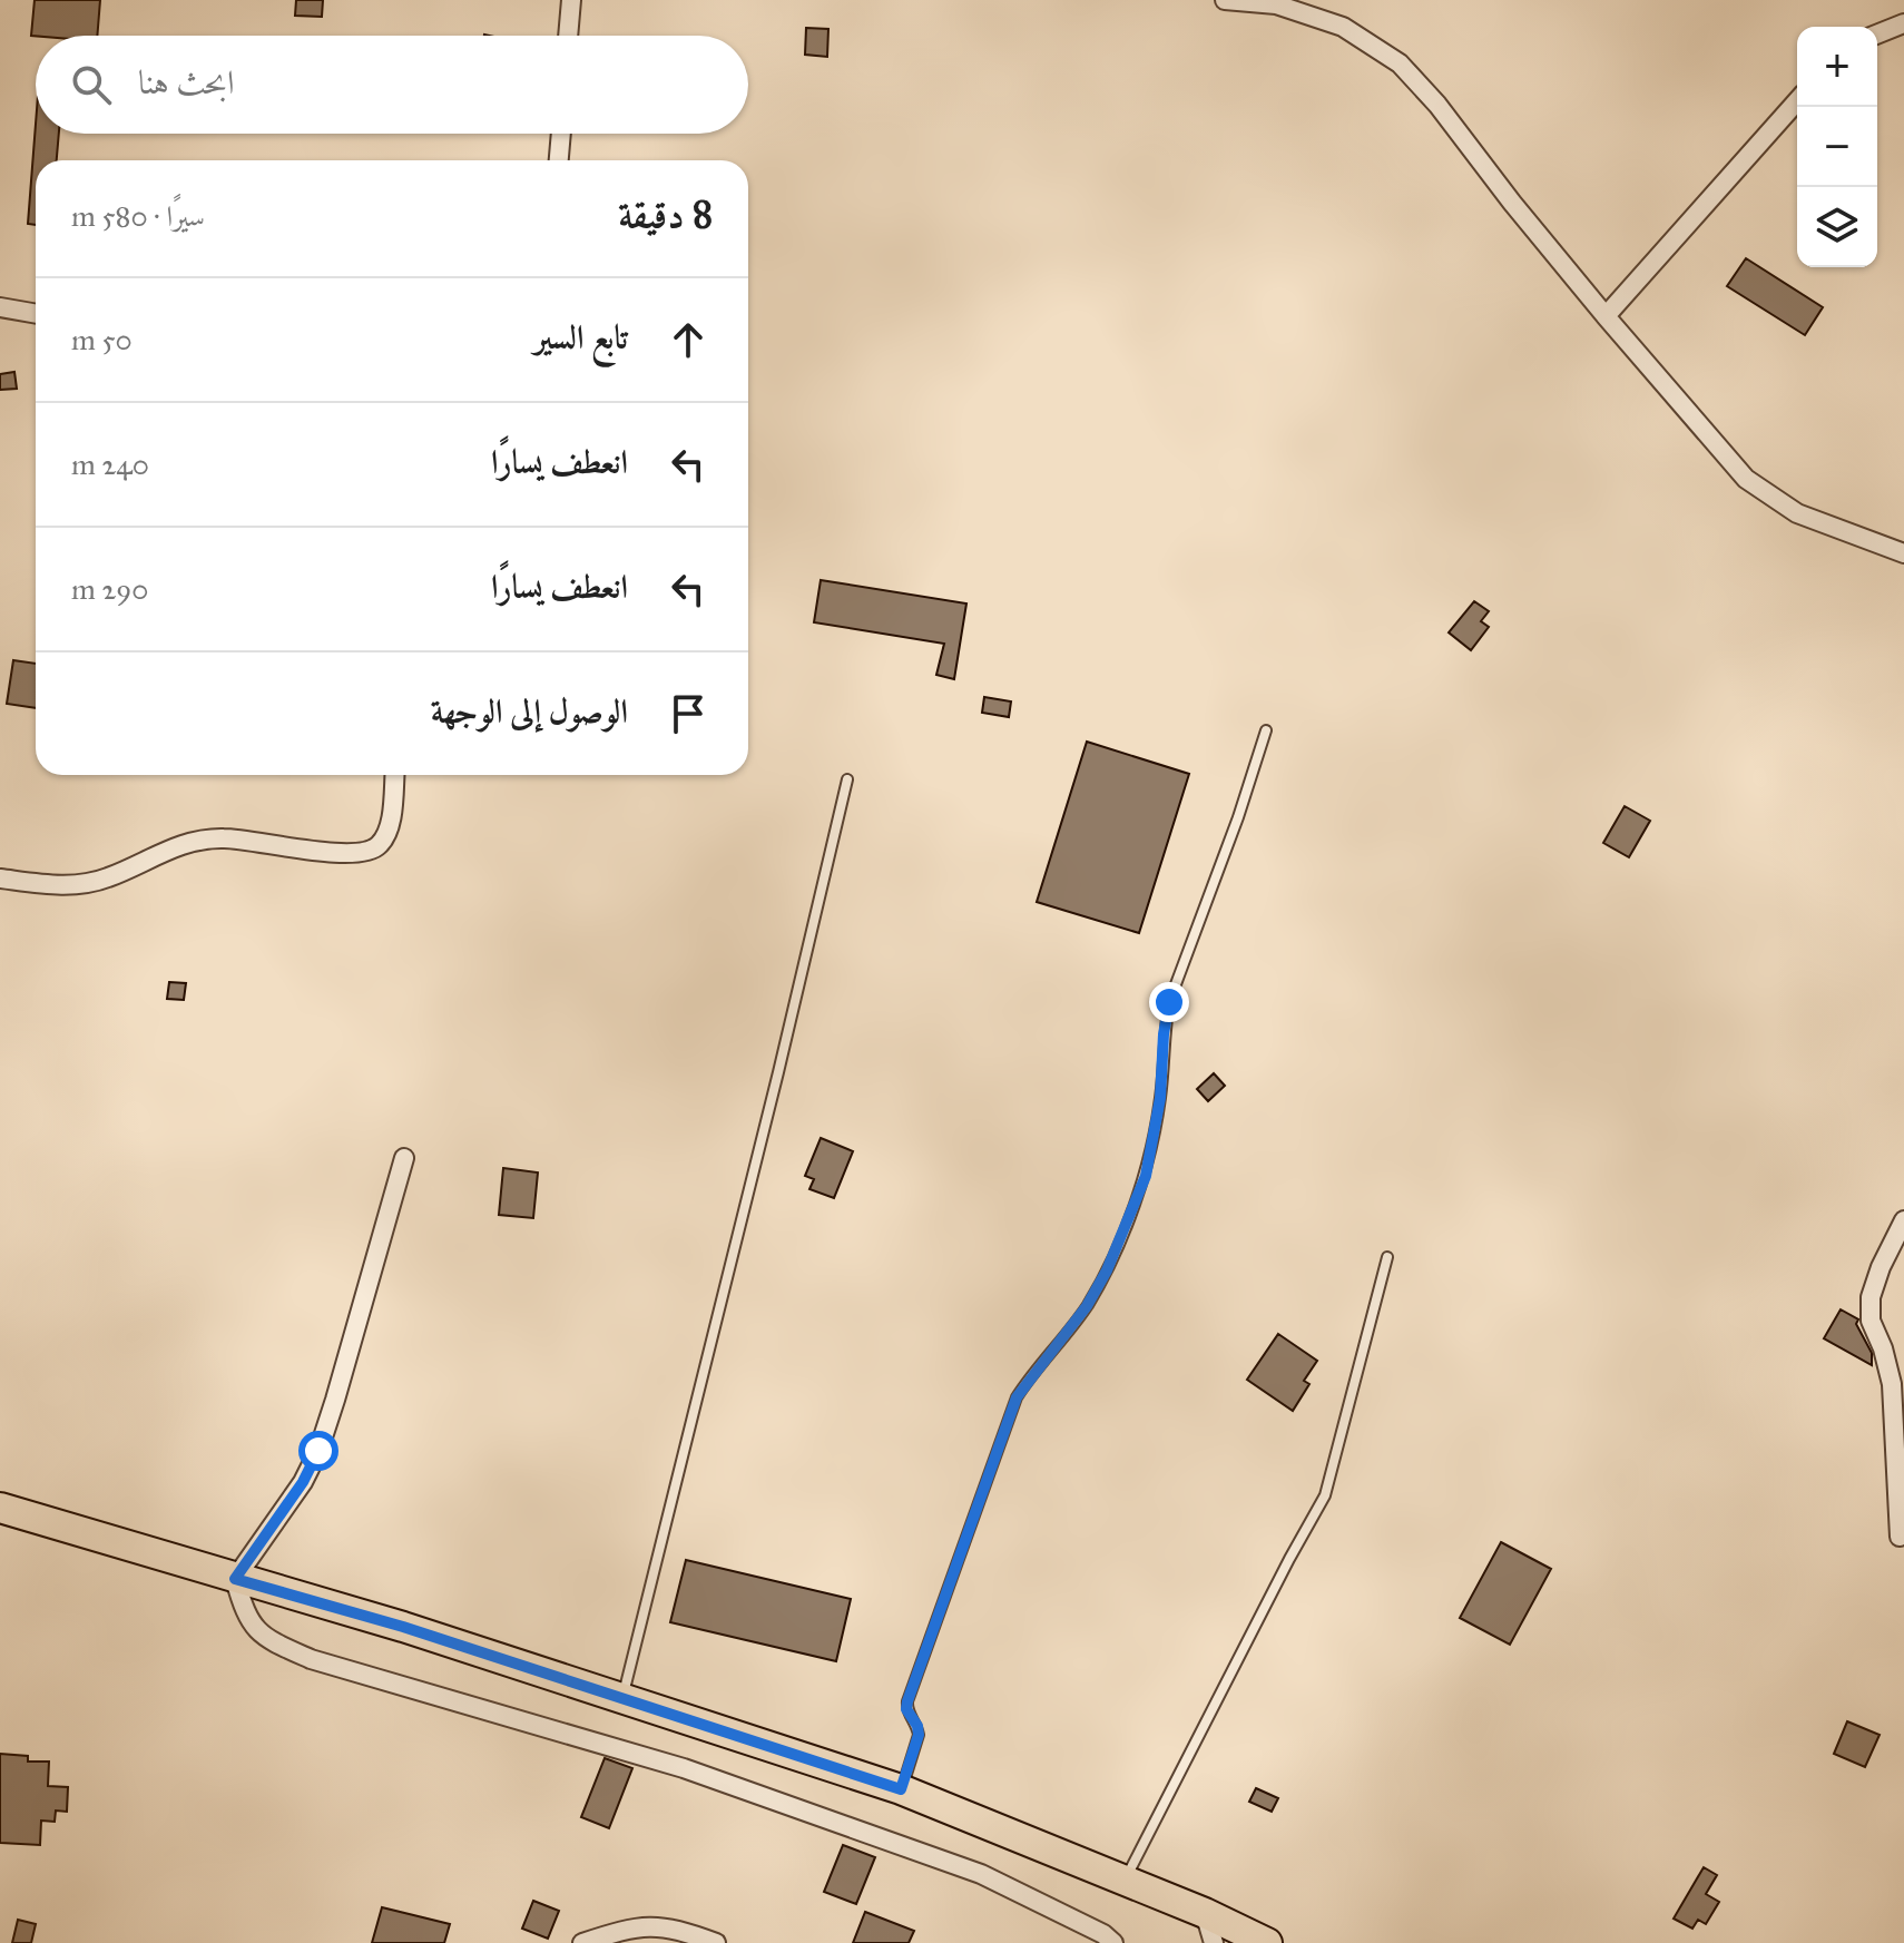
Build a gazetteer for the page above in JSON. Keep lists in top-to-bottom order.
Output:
{
  "page": {
    "map_buttons": ["+", "−"],
    "search": "ابحث هنا",
    "heading": ["8 دقيقة", "سيرًا · 580 m"],
    "list": [
      ["تابع السير", "50 m"],
      ["انعطف يسارًا", "240 m"],
      ["انعطف يسارًا", "290 m"],
      "الوصول إلى الوجهة"
    ]
  }
}
